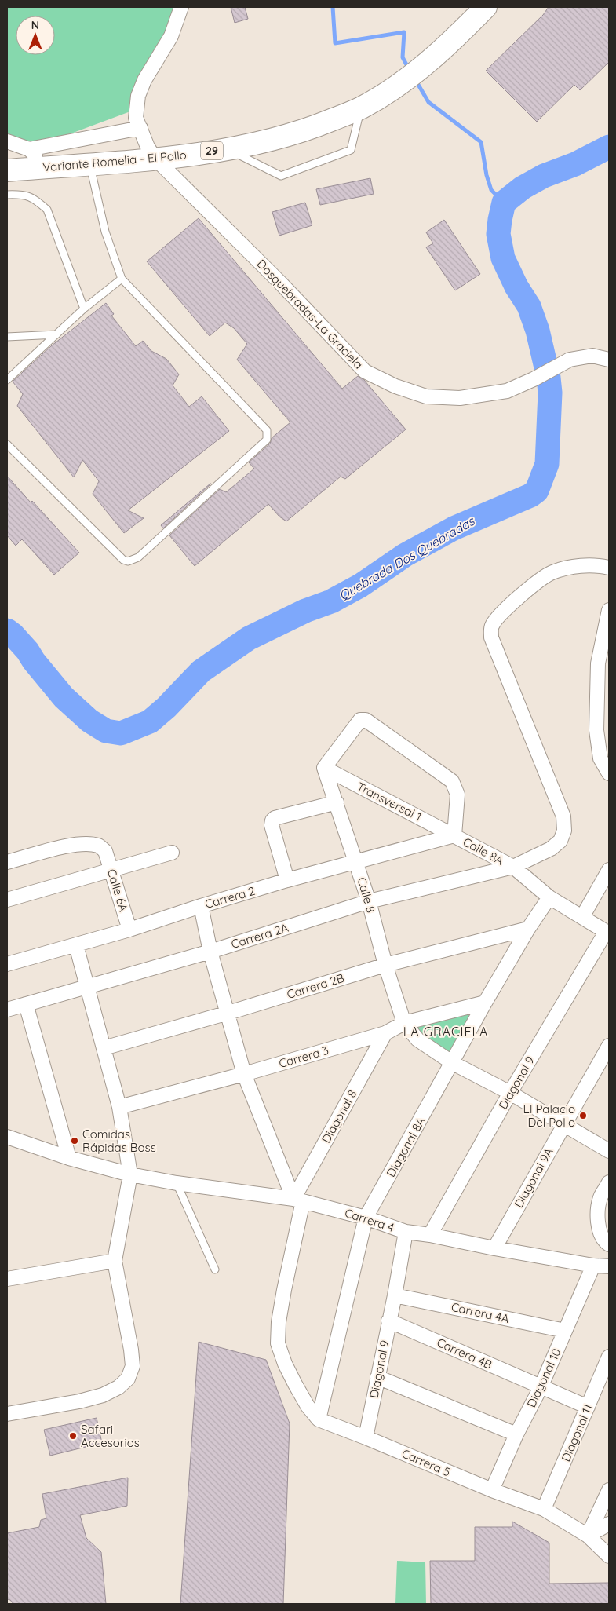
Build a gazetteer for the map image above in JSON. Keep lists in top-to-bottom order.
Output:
{
  "streets": {
    "highway": ["29", "Variante Romelia - El Pollo"],
    "street": [
      "Dosquebradas-La Graciela",
      "Transversal 1",
      "Calle 8A",
      "Calle 6A",
      "Calle 8",
      "Carrera 2",
      "Carrera 2A",
      "Carrera 2B",
      "Carrera 3",
      "Diagonal 9",
      "Diagonal 8",
      "Diagonal 8A",
      "Diagonal 9A",
      "Carrera 4",
      "Carrera 4A",
      "Carrera 4B",
      "Diagonal 10",
      "Diagonal 11",
      "Carrera 5"
    ]
  },
  "crossings": [
    ["Variante Romelia - El Pollo", "Dosquebradas-La Graciela"],
    ["Transversal 1", "Calle 8A"],
    ["Transversal 1", "Calle 8"],
    ["Transversal 1", "Carrera 2"],
    ["Calle 8A", "Carrera 2"],
    ["Calle 8A", "Carrera 2A"],
    ["Calle 8A", "Diagonal 9"],
    ["Calle 8A", "Diagonal 8A"],
    ["Calle 6A", "Carrera 2"],
    ["Calle 8", "Carrera 2"],
    ["Calle 8", "Carrera 2A"],
    ["Calle 8", "Carrera 2B"],
    ["Calle 8", "Carrera 3"],
    ["Carrera 2B", "Diagonal 8A"],
    ["Carrera 3", "Diagonal 8"],
    ["Carrera 3", "Diagonal 8A"],
    ["Diagonal 9", "Carrera 4"],
    ["Diagonal 9", "Carrera 4A"],
    ["Diagonal 9", "Carrera 4B"],
    ["Diagonal 9", "Carrera 5"],
    ["Diagonal 8", "Diagonal 8A"],
    ["Diagonal 8", "Carrera 4"],
    ["Diagonal 8", "Carrera 5"],
    ["Diagonal 8A", "Carrera 4"],
    ["Diagonal 8A", "Carrera 5"],
    ["Diagonal 9A", "Carrera 4"],
    ["Carrera 4", "Diagonal 10"],
    ["Carrera 4A", "Diagonal 10"],
    ["Carrera 4B", "Diagonal 10"],
    ["Carrera 4B", "Diagonal 11"],
    ["Diagonal 10", "Carrera 5"],
    ["Diagonal 11", "Carrera 5"]
  ],
  "districts": ["LA GRACIELA"],
  "water": ["Quebrada Dos Quebradas"],
  "places": ["El Palacio Del Pollo", "Comidas Rápidas Boss", "Safari Accesorios"],
  "north": "top"
}
